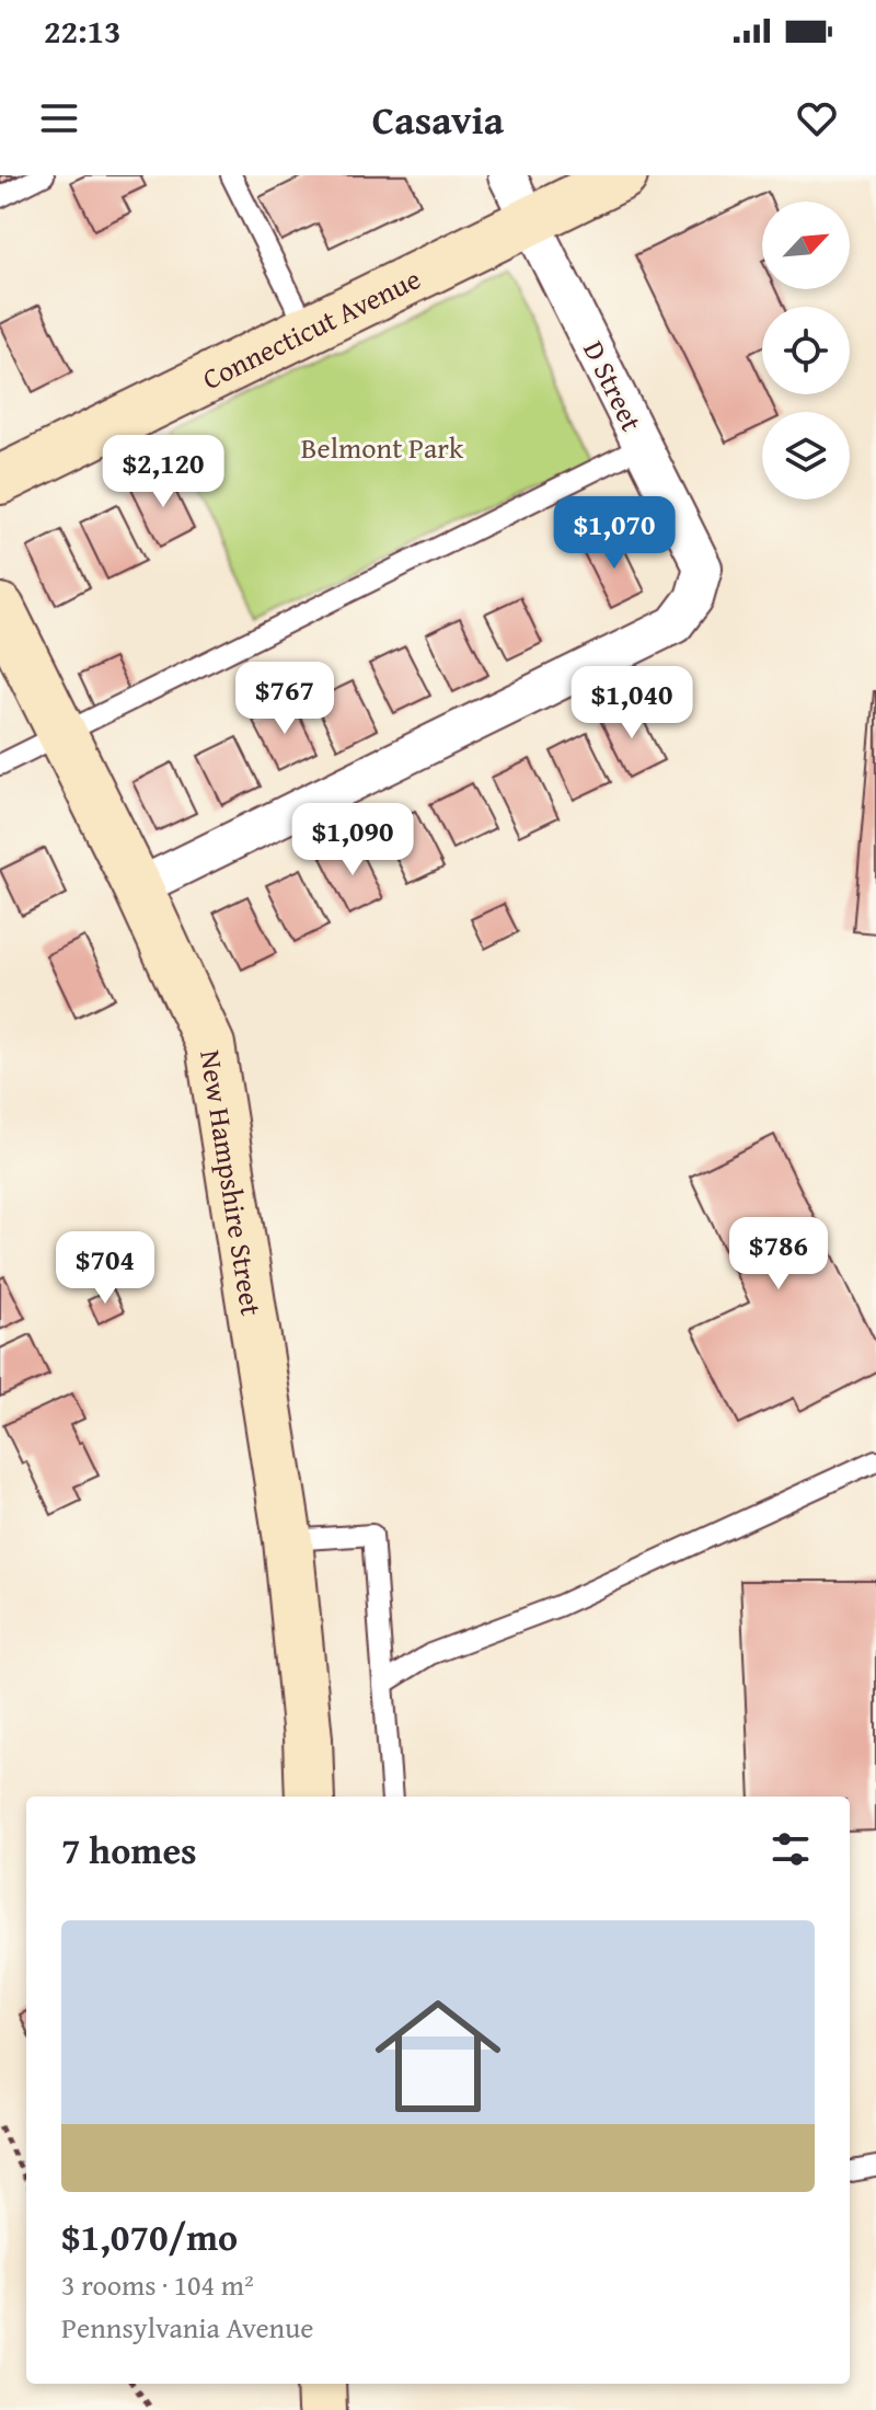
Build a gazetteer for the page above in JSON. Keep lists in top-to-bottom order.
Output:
{
  "streets": {
    "street": ["Connecticut Avenue", "D Street", "New Hampshire Street"]
  },
  "crossings": [
    ["Connecticut Avenue", "D Street"],
    ["D Street", "New Hampshire Street"]
  ],
  "parks": ["Belmont Park"],
  "north": "top right",
  "page": {
    "status": "22:13",
    "header": "Casavia",
    "price": [
      "$2,120",
      "$1,070",
      "$767",
      "$1,040",
      "$1,090",
      "$786",
      "$704"
    ],
    "heading": "7 homes",
    "list": [
      {
        "name": "$1,070/mo",
        "note": "3 rooms · 104 m² · Pennsylvania Avenue"
      }
    ]
  }
}
